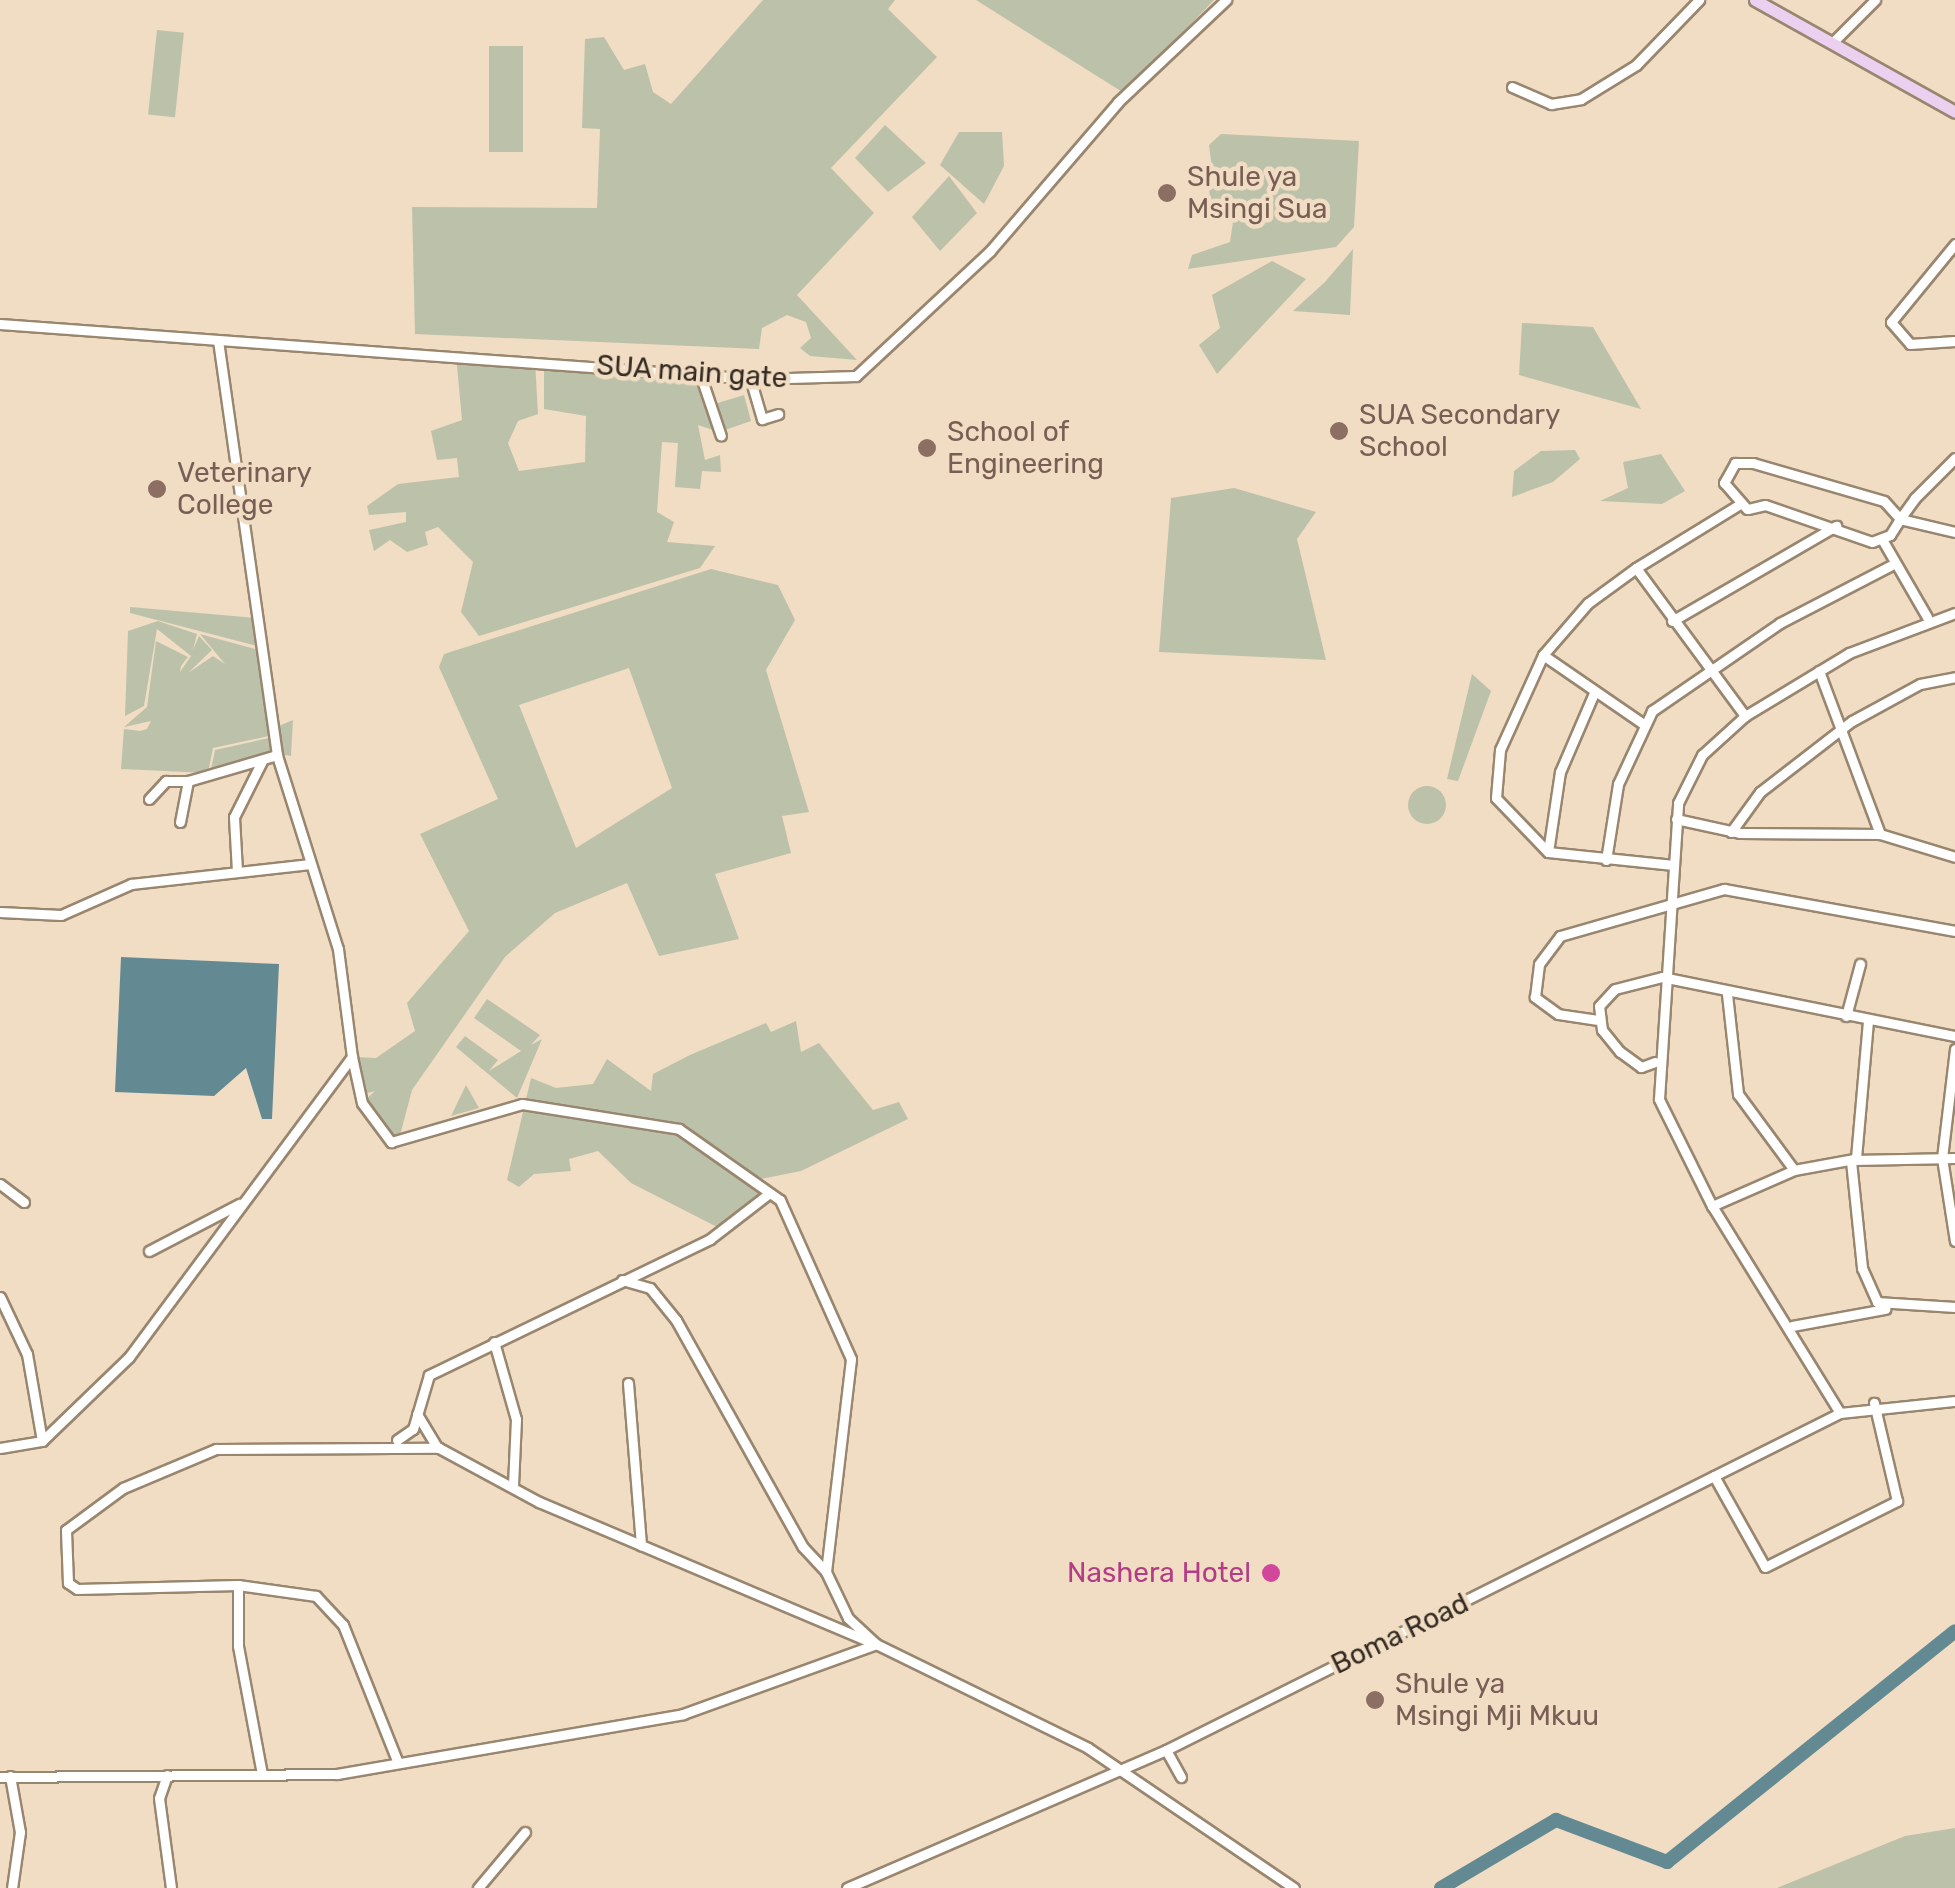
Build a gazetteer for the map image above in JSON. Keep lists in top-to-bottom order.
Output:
{
  "streets": {
    "street": ["SUA main gate", "Boma Road"]
  },
  "places": [
    "Shule ya Msingi Sua",
    "SUA Secondary School",
    "School of Engineering",
    "Veterinary College",
    "Nashera Hotel",
    "Shule ya Msingi Mji Mkuu"
  ]
}
